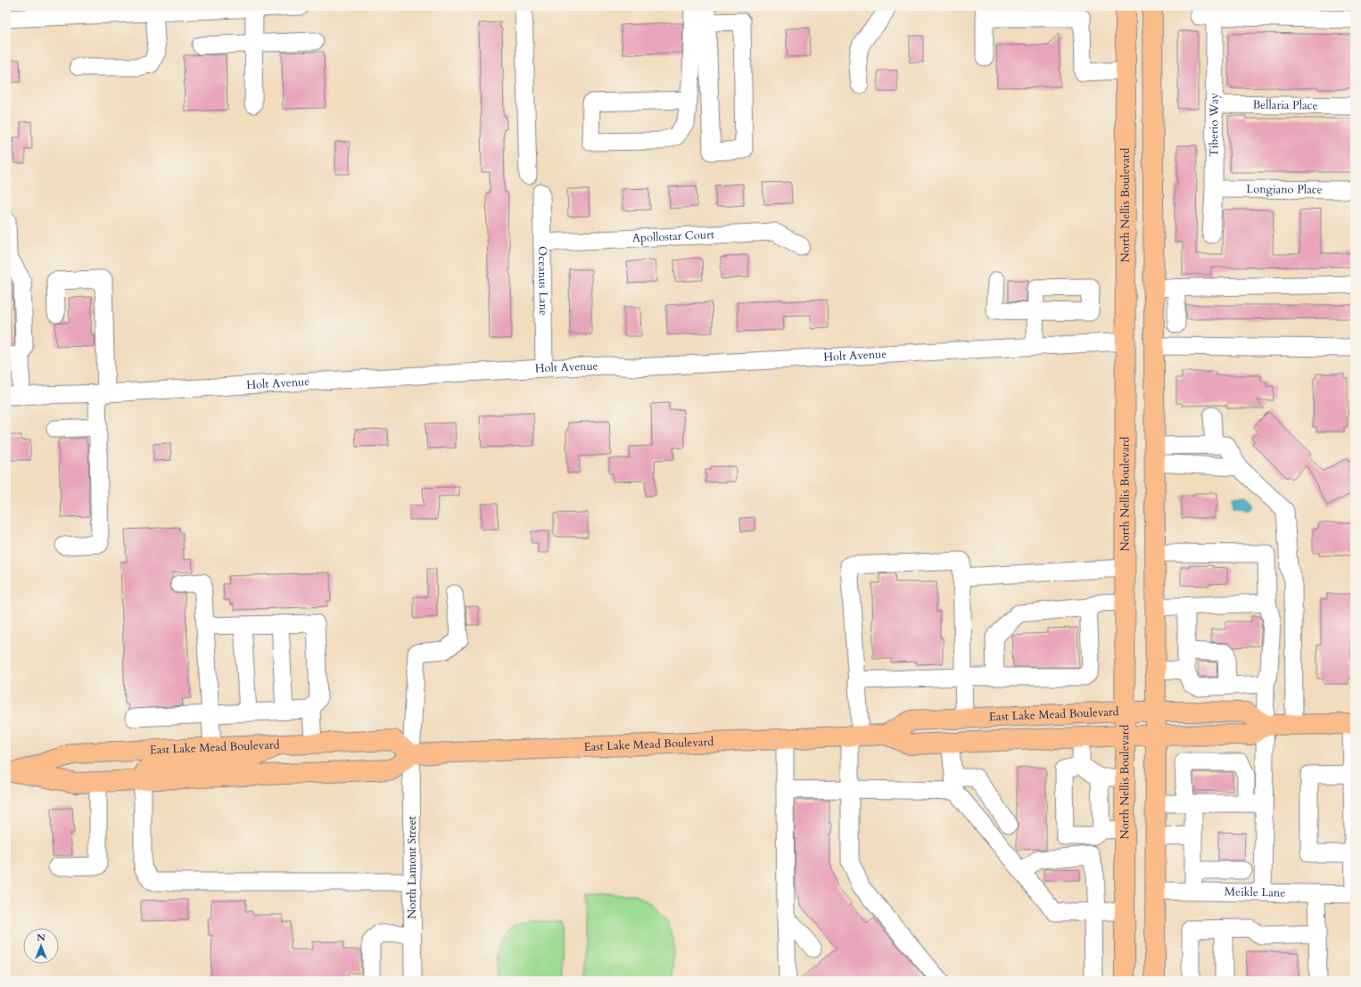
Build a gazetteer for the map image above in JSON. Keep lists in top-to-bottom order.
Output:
{
  "streets": {
    "main road": ["North Nellis Boulevard", "East Lake Mead Boulevard"],
    "street": [
      "Bellaria Place",
      "Tiberio Way",
      "Longiano Place",
      "Apollostar Court",
      "Oceanus Lane",
      "Holt Avenue",
      "North Lamont Street",
      "Meikle Lane"
    ]
  },
  "crossings": [
    ["Bellaria Place", "Tiberio Way"],
    ["Tiberio Way", "Longiano Place"],
    ["North Nellis Boulevard", "Holt Avenue"],
    ["North Nellis Boulevard", "East Lake Mead Boulevard"],
    ["Apollostar Court", "Oceanus Lane"],
    ["Oceanus Lane", "Holt Avenue"],
    ["East Lake Mead Boulevard", "North Lamont Street"]
  ],
  "north": "top"
}
